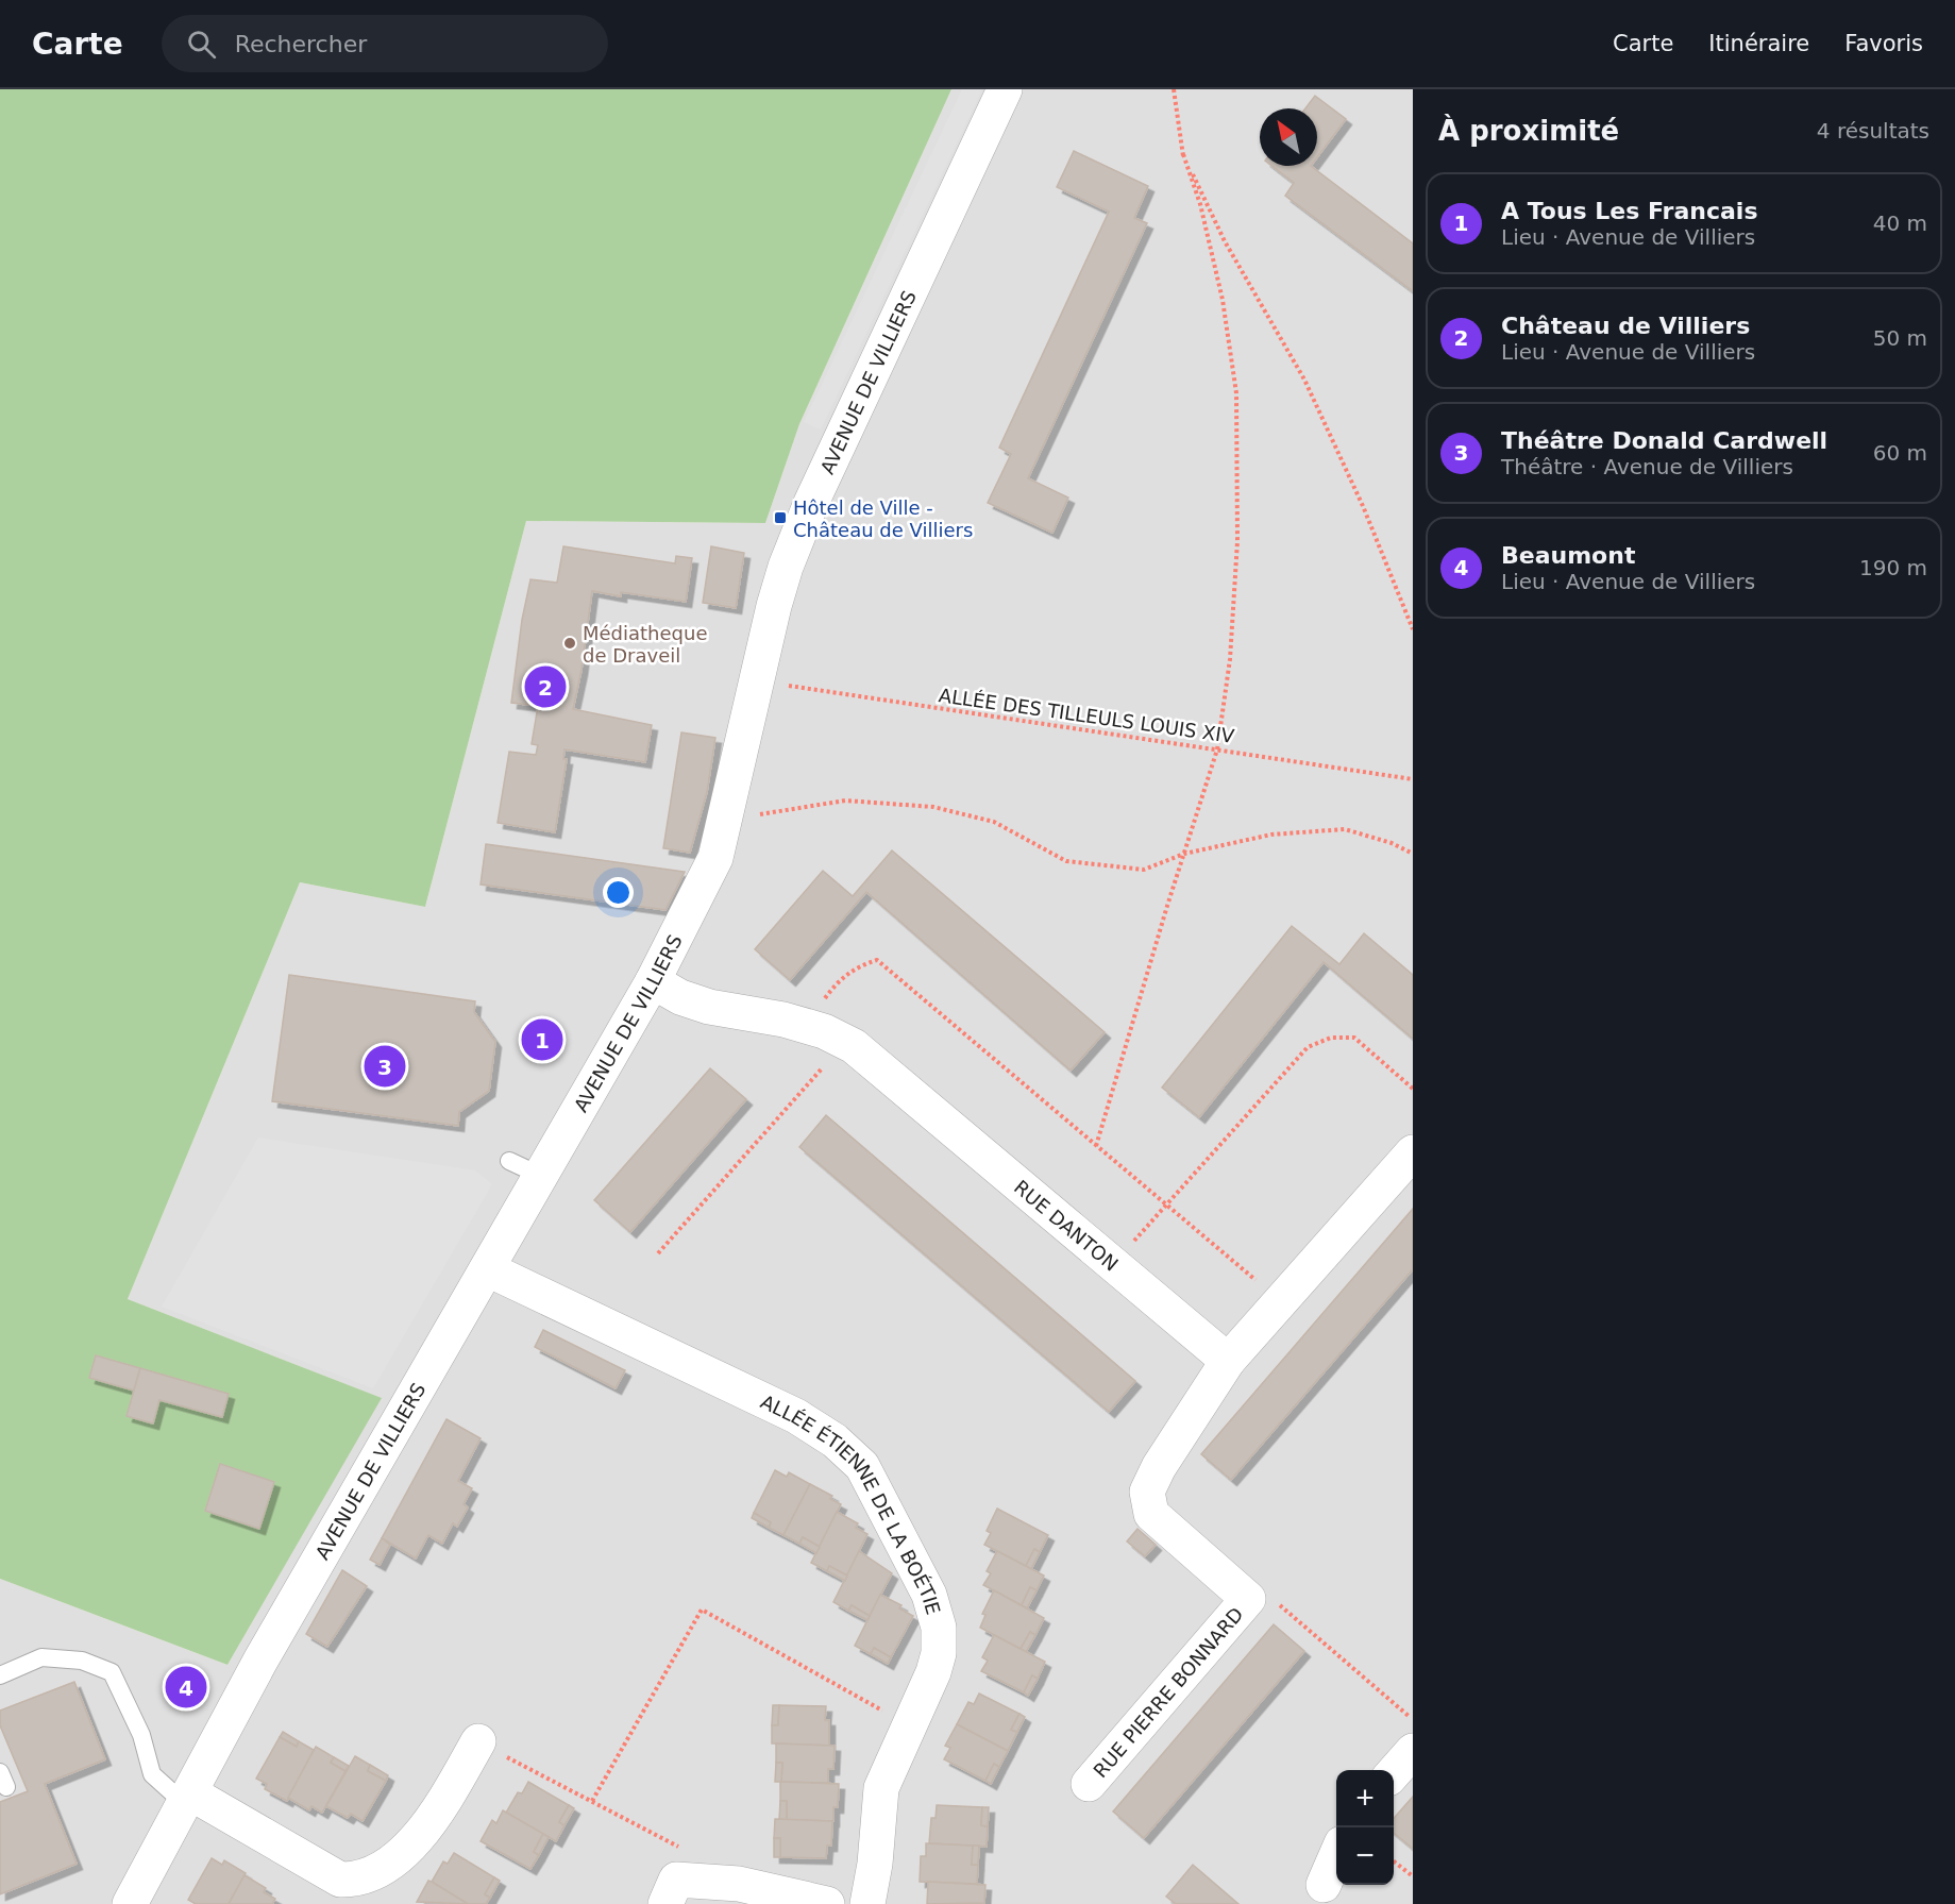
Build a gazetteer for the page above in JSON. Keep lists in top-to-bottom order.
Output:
{
  "streets": {
    "street": [
      "AVENUE DE VILLIERS",
      "RUE DANTON",
      "ALLÉE ÉTIENNE DE LA BOÉTIE",
      "RUE PIERRE BONNARD"
    ],
    "path": ["ALLÉE DES TILLEULS LOUIS XIV"]
  },
  "crossings": [
    ["AVENUE DE VILLIERS", "ALLÉE DES TILLEULS LOUIS XIV"],
    ["AVENUE DE VILLIERS", "RUE DANTON"],
    ["AVENUE DE VILLIERS", "ALLÉE ÉTIENNE DE LA BOÉTIE"],
    ["RUE DANTON", "RUE PIERRE BONNARD"]
  ],
  "places": {
    "transit": ["Hôtel de Ville - Château de Villiers"],
    "other": ["Médiatheque de Draveil"]
  },
  "north": "top left",
  "page": {
    "header": "Carte",
    "search": "Rechercher",
    "nav": ["Carte", "Itinéraire", "Favoris"],
    "heading": ["À proximité", "4 résultats"],
    "list": [
      {
        "mark": "1",
        "name": "A Tous Les Francais",
        "note": "Lieu · Avenue de Villiers",
        "value": "40 m"
      },
      {
        "mark": "2",
        "name": "Château de Villiers",
        "note": "Lieu · Avenue de Villiers",
        "value": "50 m"
      },
      {
        "mark": "3",
        "name": "Théâtre Donald Cardwell",
        "note": "Théâtre · Avenue de Villiers",
        "value": "60 m"
      },
      {
        "mark": "4",
        "name": "Beaumont",
        "note": "Lieu · Avenue de Villiers",
        "value": "190 m"
      }
    ],
    "pins": [
      "2",
      "1",
      "3",
      "4"
    ],
    "map_buttons": ["+", "−"]
  }
}
